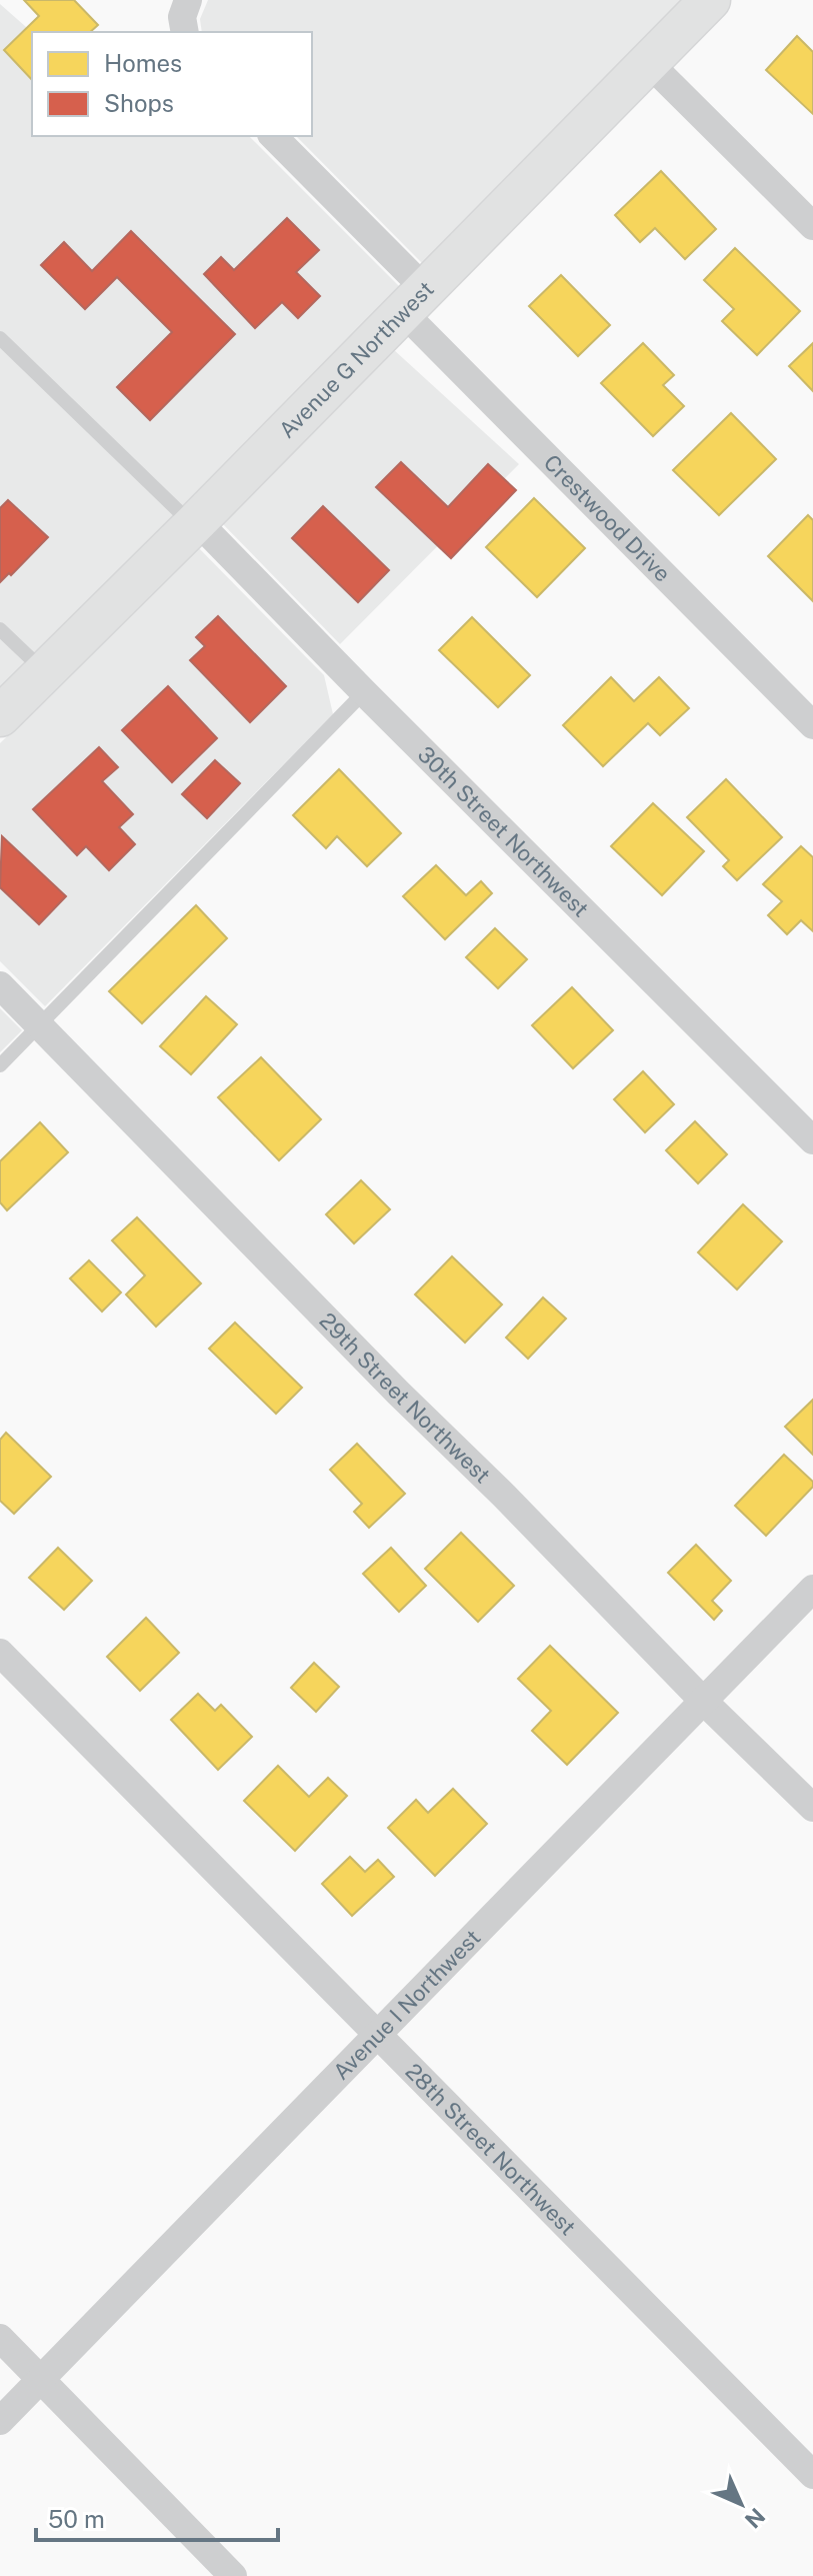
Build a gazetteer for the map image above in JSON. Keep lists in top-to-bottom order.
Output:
{
  "streets": {
    "main road": ["Avenue G Northwest"],
    "street": [
      "Crestwood Drive",
      "30th Street Northwest",
      "29th Street Northwest",
      "Avenue I Northwest",
      "28th Street Northwest"
    ]
  },
  "crossings": [
    ["Avenue G Northwest", "Crestwood Drive"],
    ["Avenue G Northwest", "30th Street Northwest"],
    ["29th Street Northwest", "Avenue I Northwest"],
    ["Avenue I Northwest", "28th Street Northwest"]
  ],
  "legend": ["Homes", "Shops"],
  "scale_bar": "50 m",
  "north": "bottom right"
}
